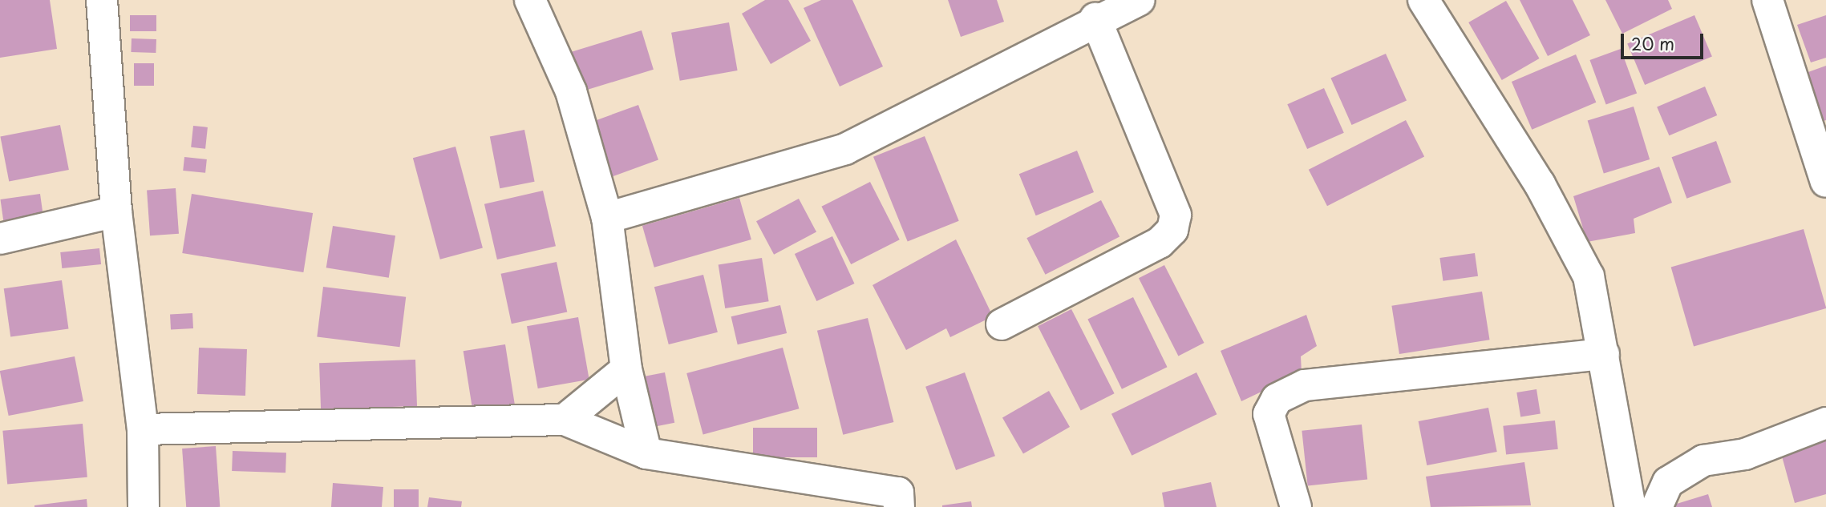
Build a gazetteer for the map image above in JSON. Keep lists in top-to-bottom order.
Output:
{
  "scale_bar": "20 m"
}
